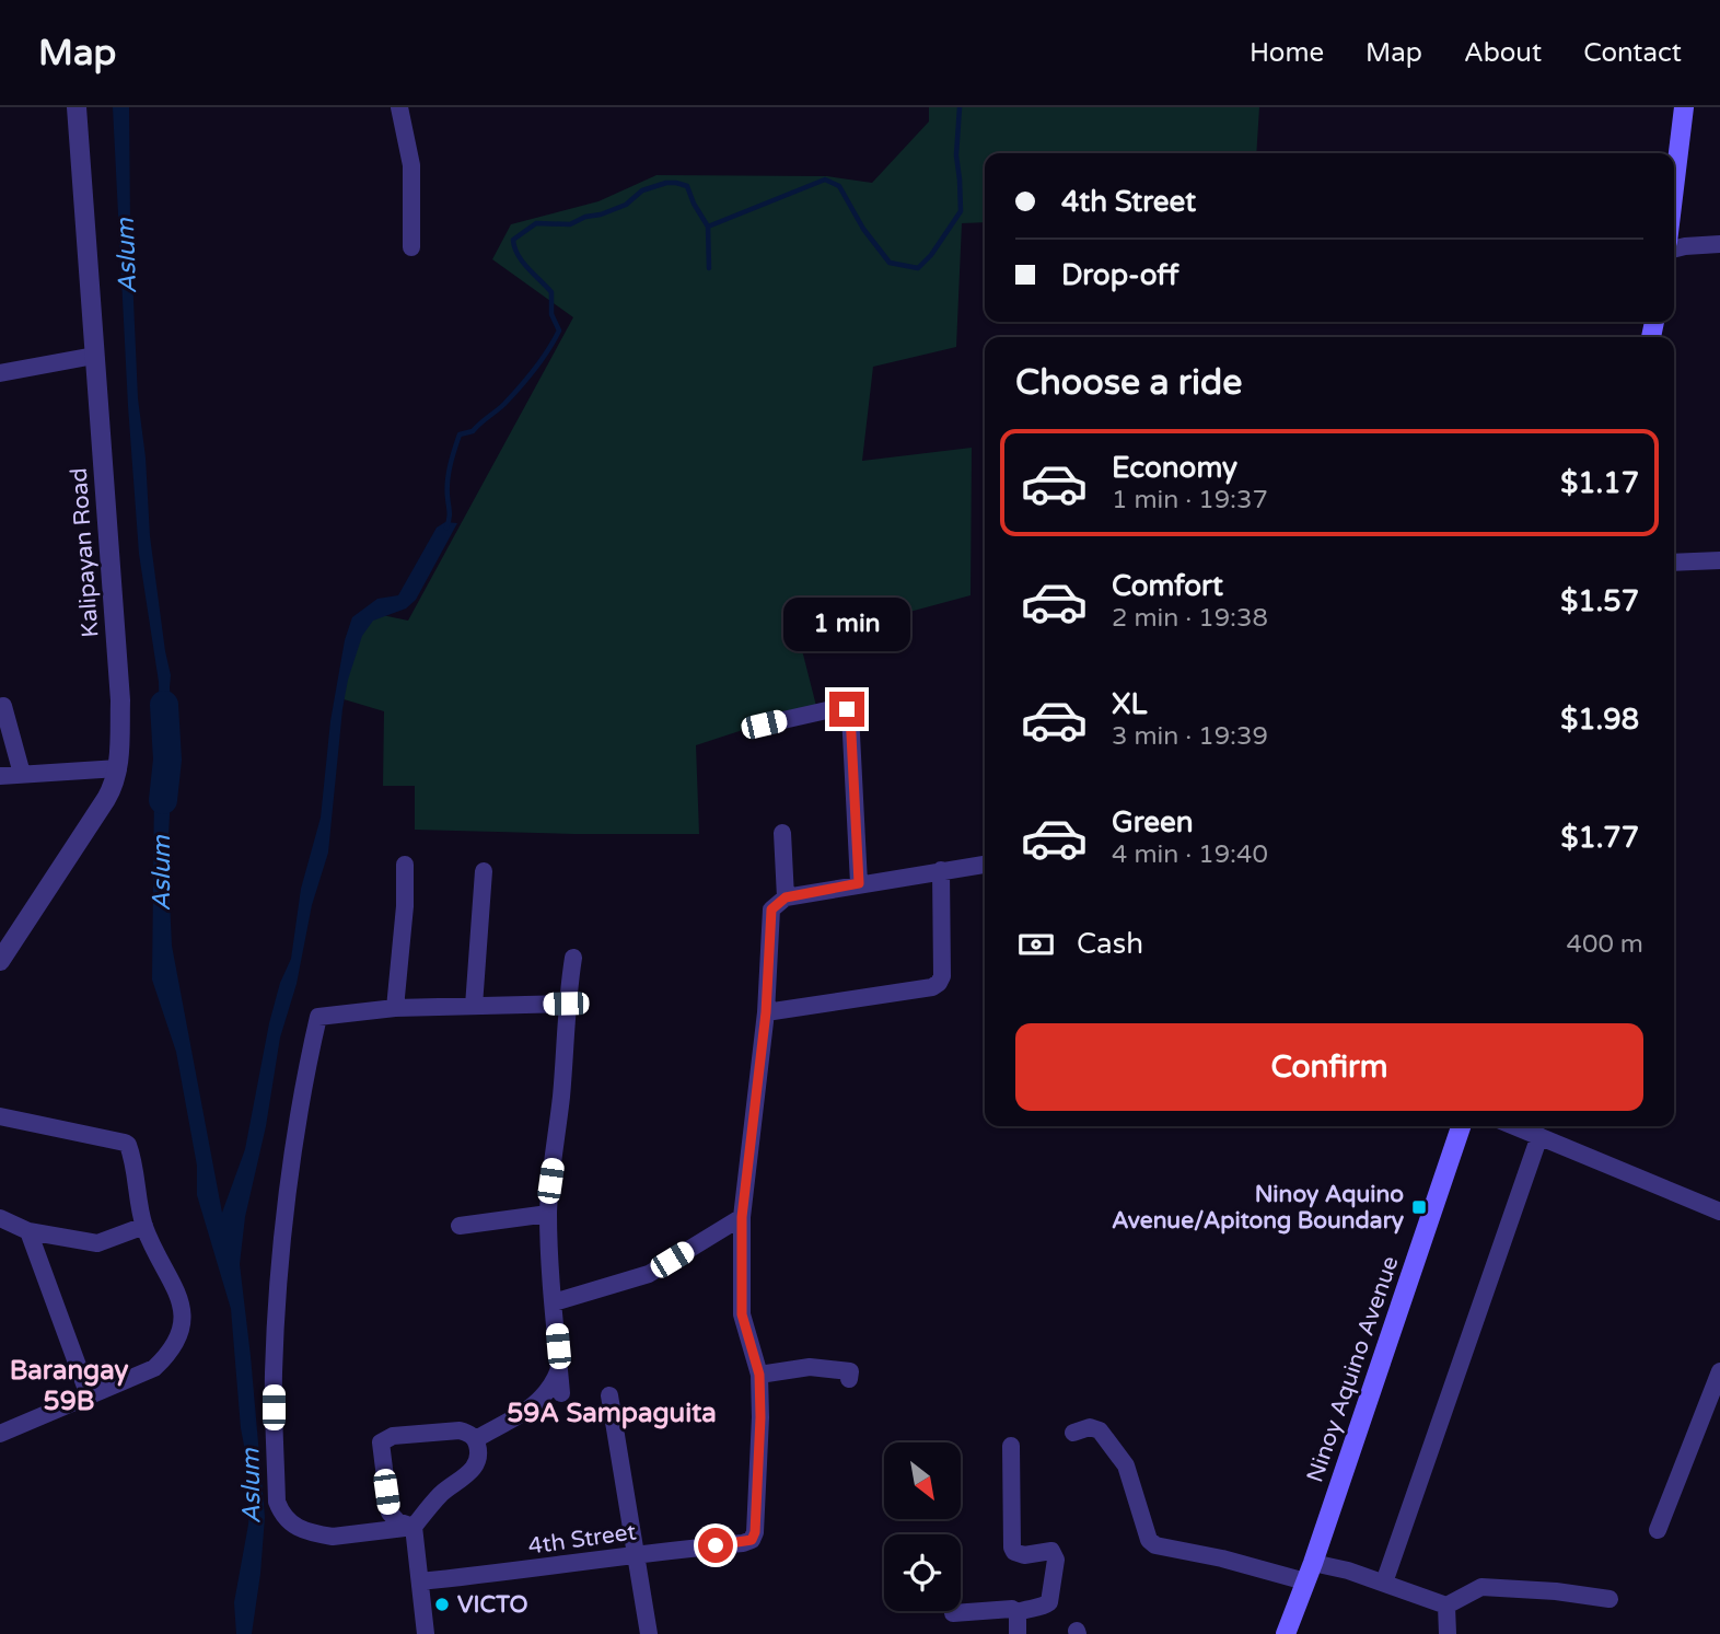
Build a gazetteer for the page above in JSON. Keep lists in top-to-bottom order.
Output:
{
  "streets": {
    "main road": ["Ninoy Aquino Avenue"],
    "street": ["Kalipayan Road", "4th Street"]
  },
  "districts": ["Barangay 59B", "59A Sampaguita"],
  "water": ["Aslum"],
  "places": {
    "transit": ["Ninoy Aquino Avenue/Apitong Boundary"],
    "other": ["VICTO"]
  },
  "north": "bottom right",
  "page": {
    "header": "Map",
    "nav": [
      "Home",
      "Map",
      "About",
      "Contact"
    ],
    "banner": ["4th Street", "Drop-off"],
    "heading": "Choose a ride",
    "list": [
      {
        "name": "Economy",
        "note": "1 min · 19:37",
        "value": "$1.17"
      },
      {
        "name": "Comfort",
        "note": "2 min · 19:38",
        "value": "$1.57"
      },
      {
        "name": "XL",
        "note": "3 min · 19:39",
        "value": "$1.98"
      },
      {
        "name": "Green",
        "note": "4 min · 19:40",
        "value": "$1.77"
      }
    ],
    "bubble": "1 min",
    "pay": ["Cash", "400 m"],
    "buttons": "Confirm"
  }
}
